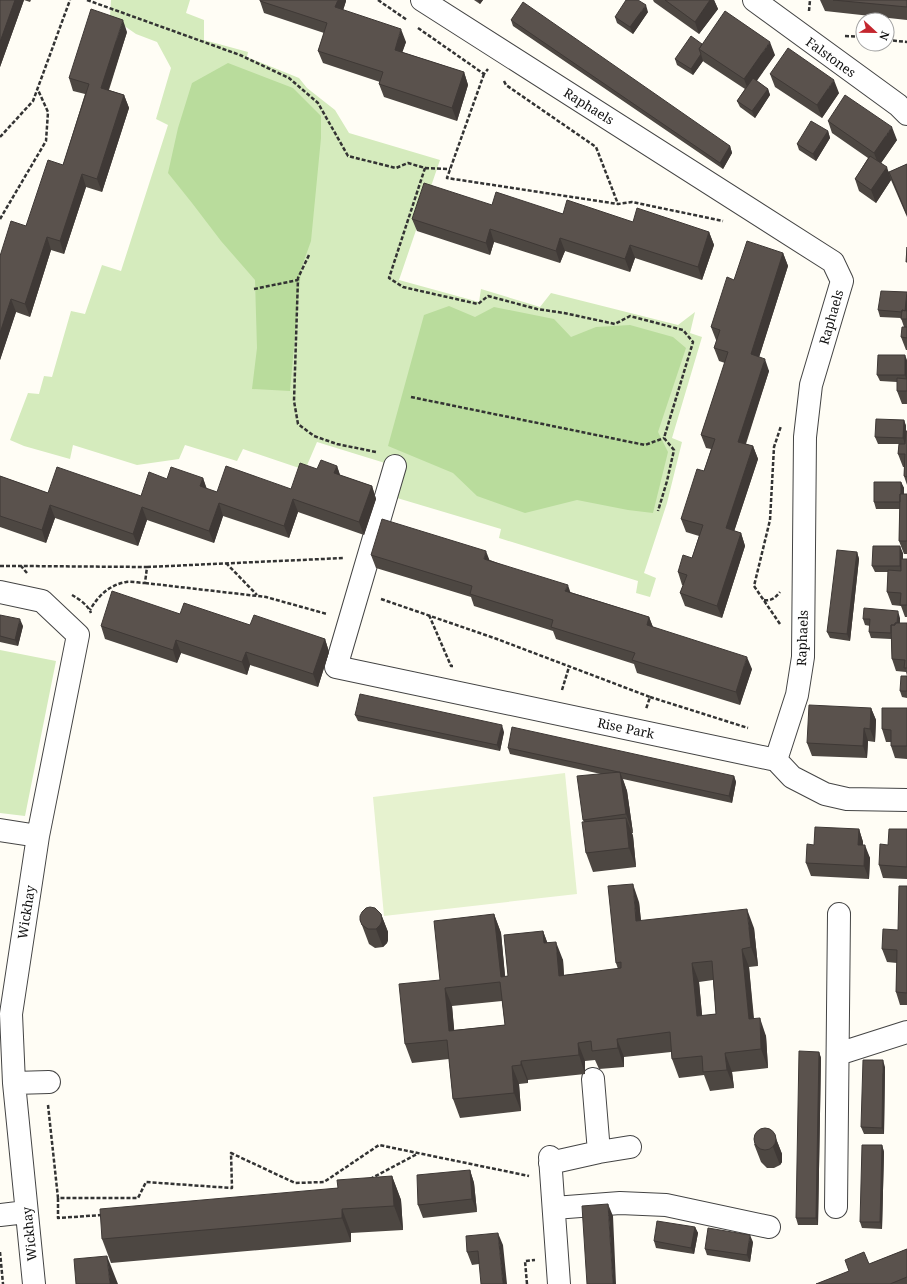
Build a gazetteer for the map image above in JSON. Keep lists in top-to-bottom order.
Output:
{
  "streets": {
    "street": [
      "Falstones",
      "Raphaels",
      "Rise Park",
      "Wickhay"
    ]
  },
  "crossings": [
    ["Raphaels", "Rise Park"]
  ],
  "north": "right"
}
